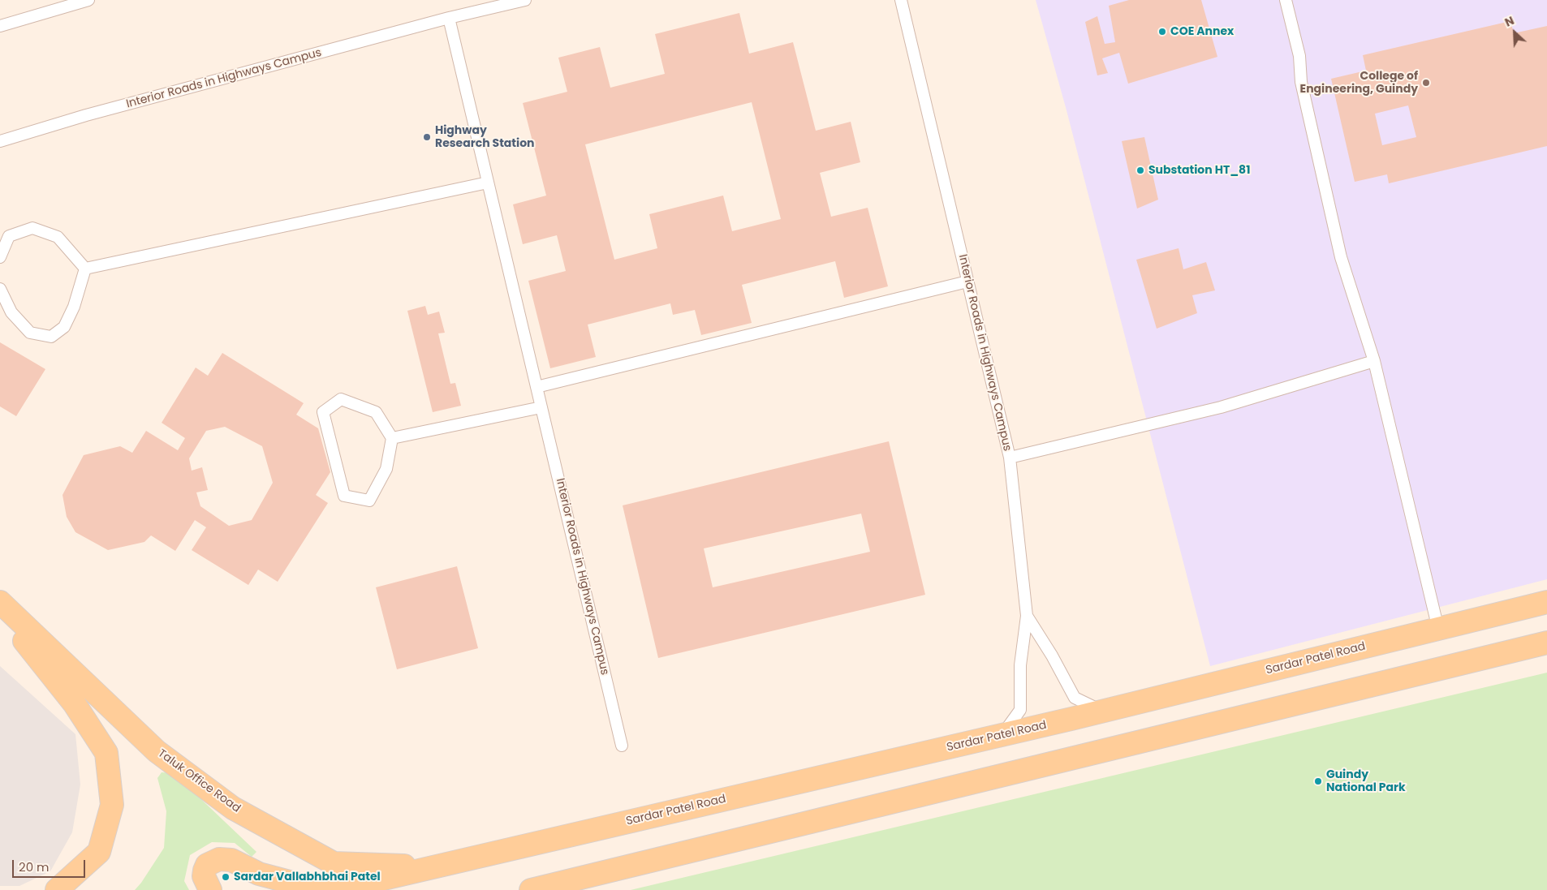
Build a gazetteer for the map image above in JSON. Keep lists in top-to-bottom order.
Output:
{
  "streets": {
    "main road": ["Sardar Patel Road", "Taluk Office Road"],
    "lane": ["Interior Roads in Highways Campus"]
  },
  "crossings": [
    ["Sardar Patel Road", "Taluk Office Road"]
  ],
  "places": [
    "COE Annex",
    "College of Engineering, Guindy",
    "Highway Research Station",
    "Substation HT_81",
    "Guindy National Park",
    "Sardar Vallabhbhai Patel"
  ],
  "scale_bar": "20 m",
  "north": "top left"
}
